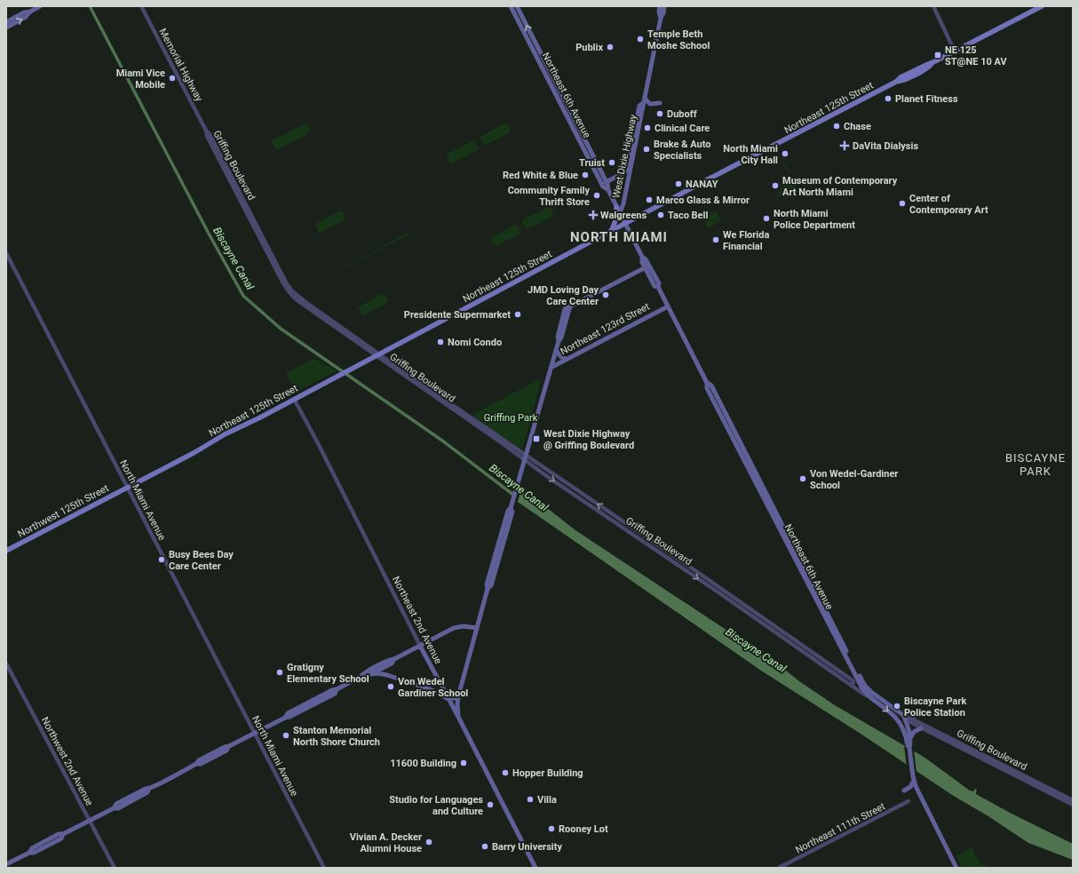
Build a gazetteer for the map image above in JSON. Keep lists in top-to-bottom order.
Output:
{
  "streets": {
    "main road": [
      "Northeast 6th Avenue",
      "Northeast 125th Street",
      "West Dixie Highway",
      "Griffing Boulevard",
      "Northeast 123rd Street",
      "Northwest 125th Street",
      "Northeast 2nd Avenue"
    ],
    "street": [
      "Memorial Highway",
      "North Miami Avenue",
      "Northwest 2nd Avenue",
      "Northeast 111th Street"
    ]
  },
  "crossings": [
    ["Memorial Highway", "Griffing Boulevard"],
    ["Northeast 6th Avenue", "Northeast 125th Street"],
    ["Northeast 6th Avenue", "West Dixie Highway"],
    ["Northeast 6th Avenue", "Griffing Boulevard"],
    ["Northeast 6th Avenue", "Northeast 123rd Street"],
    ["Northeast 125th Street", "Griffing Boulevard"],
    ["Northeast 125th Street", "North Miami Avenue"],
    ["Northeast 125th Street", "Northwest 125th Street"],
    ["Northeast 125th Street", "Northeast 2nd Avenue"],
    ["North Miami Avenue", "Northwest 125th Street"]
  ],
  "districts": ["NORTH MIAMI", "BISCAYNE PARK"],
  "water": ["Biscayne Canal"],
  "parks": ["Griffing Park"],
  "places": {
    "other": [
      "Temple Beth Moshe School",
      "Publix",
      "Miami Vice Mobile",
      "Planet Fitness",
      "Duboff",
      "Chase",
      "Clinical Care",
      "Brake & Auto Specialists",
      "North Miami City Hall",
      "Truist",
      "Red White & Blue",
      "NANAY",
      "Museum of Contemporary Art North Miami",
      "Community Family Thrift Store",
      "Marco Glass & Mirror",
      "Center of Contemporary Art",
      "Taco Bell",
      "North Miami Police Department",
      "We Florida Financial",
      "JMD Loving Day Care Center",
      "Presidente Supermarket",
      "Nomi Condo",
      "Von Wedel-Gardiner School",
      "Busy Bees Day Care Center",
      "Gratigny Elementary School",
      "Von Wedel Gardiner School",
      "Biscayne Park Police Station",
      "Stanton Memorial North Shore Church",
      "11600 Building",
      "Hopper Building",
      "Villa",
      "Studio for Languages and Culture",
      "Rooney Lot",
      "Vivian A. Decker Alumni House",
      "Barry University"
    ],
    "transit": ["NE 125 ST@NE 10 AV", "West Dixie Highway @ Griffing Boulevard"],
    "health": ["DaVita Dialysis", "Walgreens"]
  }
}
